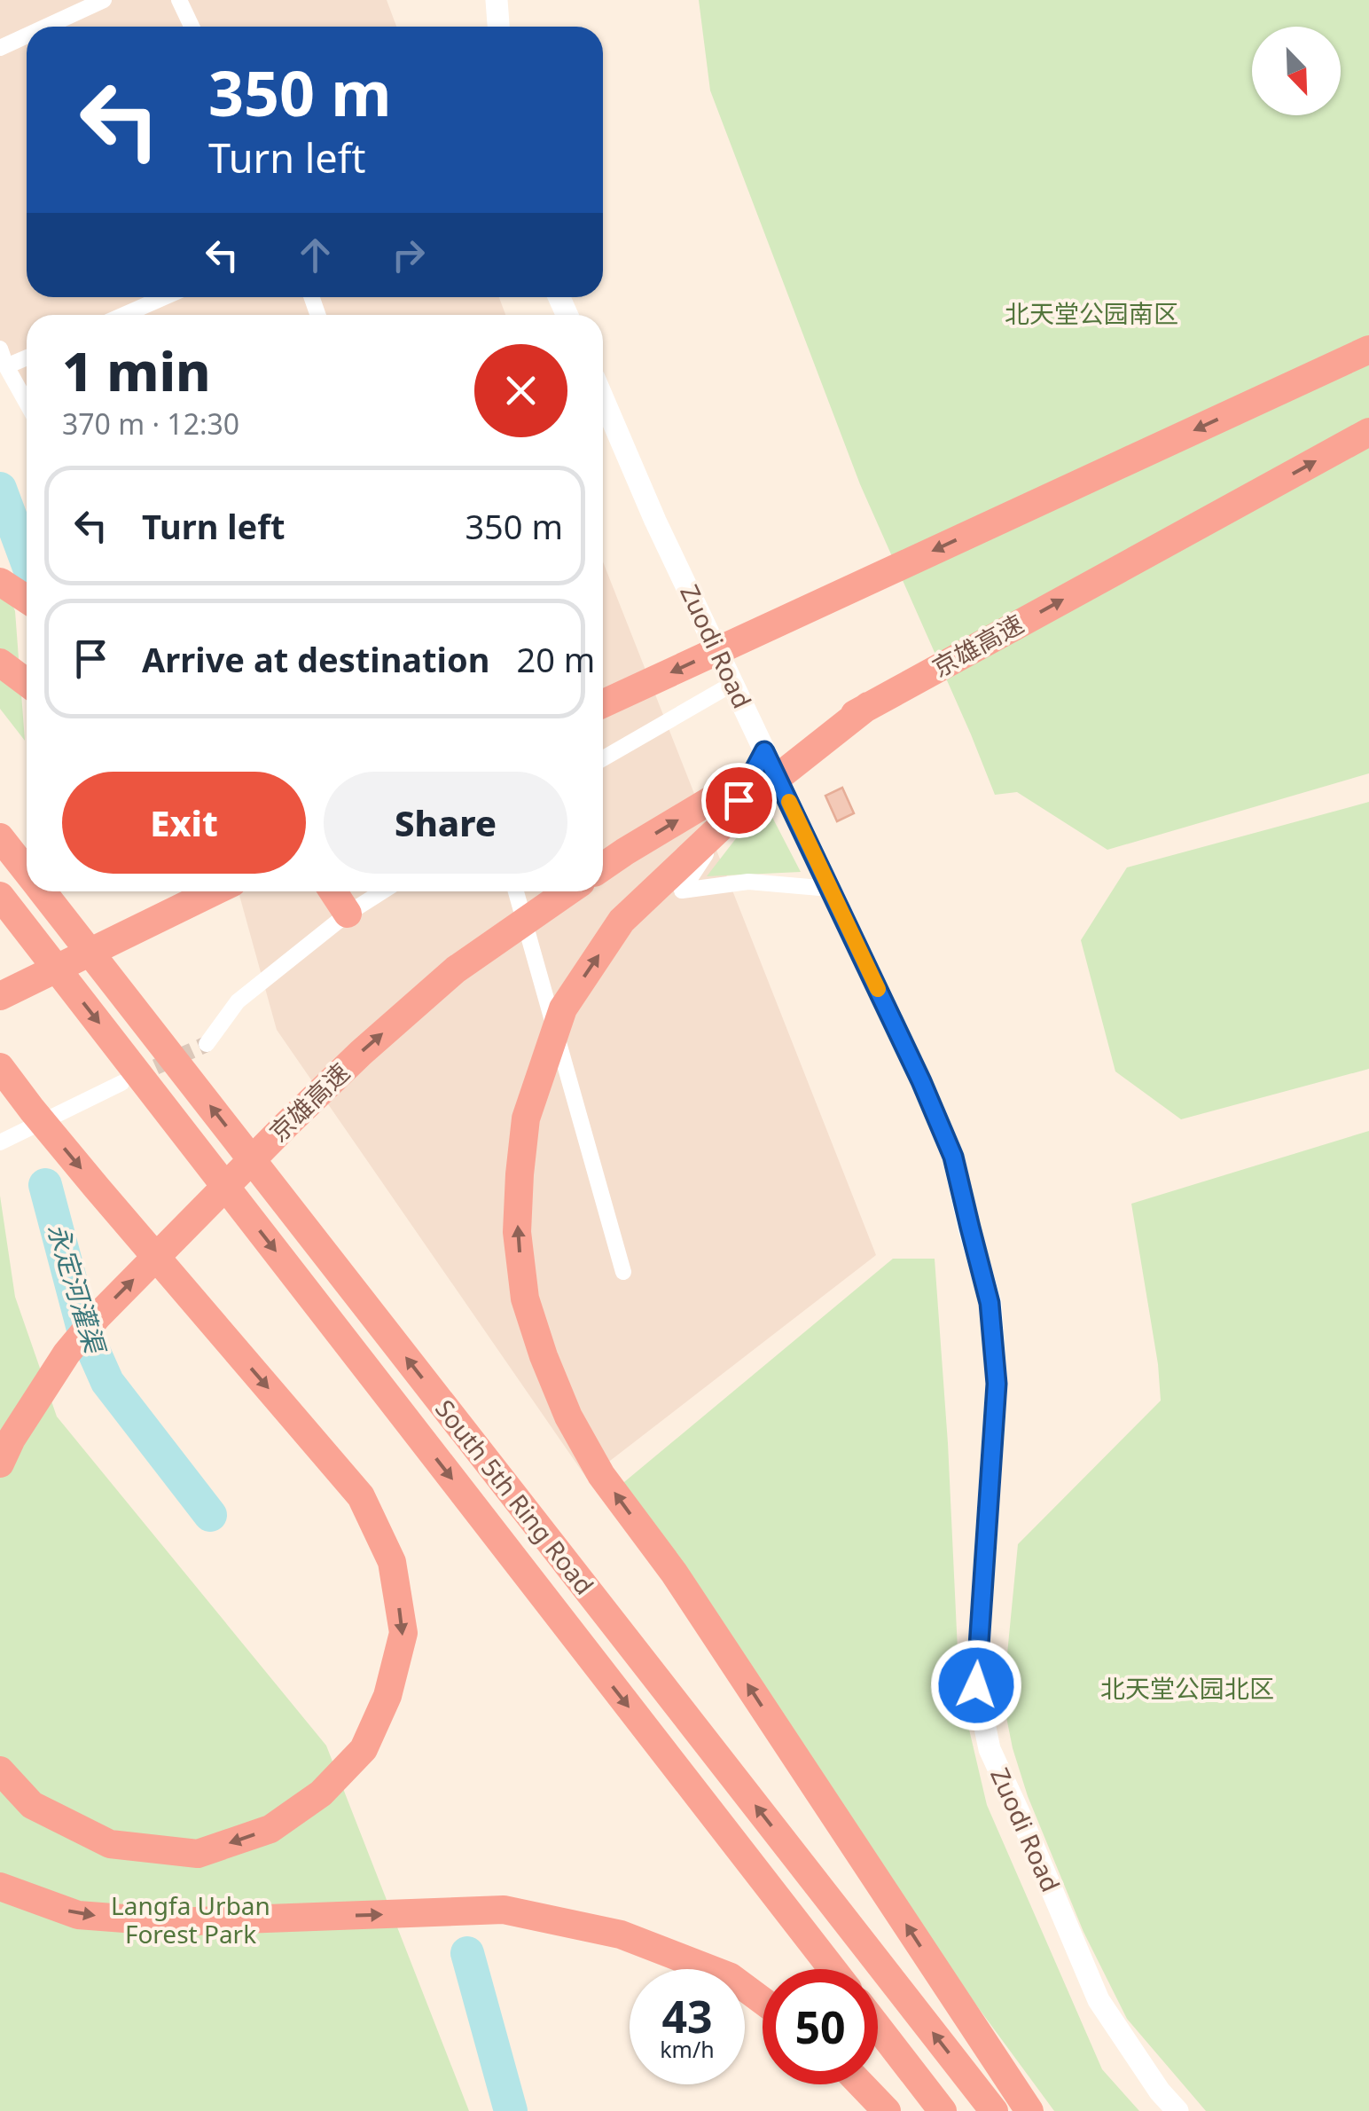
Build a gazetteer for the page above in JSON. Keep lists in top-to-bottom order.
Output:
{
  "streets": {
    "highway": ["京雄高速", "South 5th Ring Road"],
    "main road": ["Zuodi Road"]
  },
  "water": ["永定河灌渠"],
  "parks": ["北天堂公园南区", "北天堂公园北区", "Langfa Urban Forest Park"],
  "north": "bottom right",
  "page": {
    "turn": ["350 m", "Turn left"],
    "heading": ["1 min", "370 m · 12:30"],
    "list": [
      {
        "name": "Turn left",
        "value": "350 m"
      },
      {
        "name": "Arrive at destination",
        "value": "20 m"
      }
    ],
    "buttons": ["Exit", "Share"],
    "speed": "43 km/h",
    "limit": "50"
  }
}
